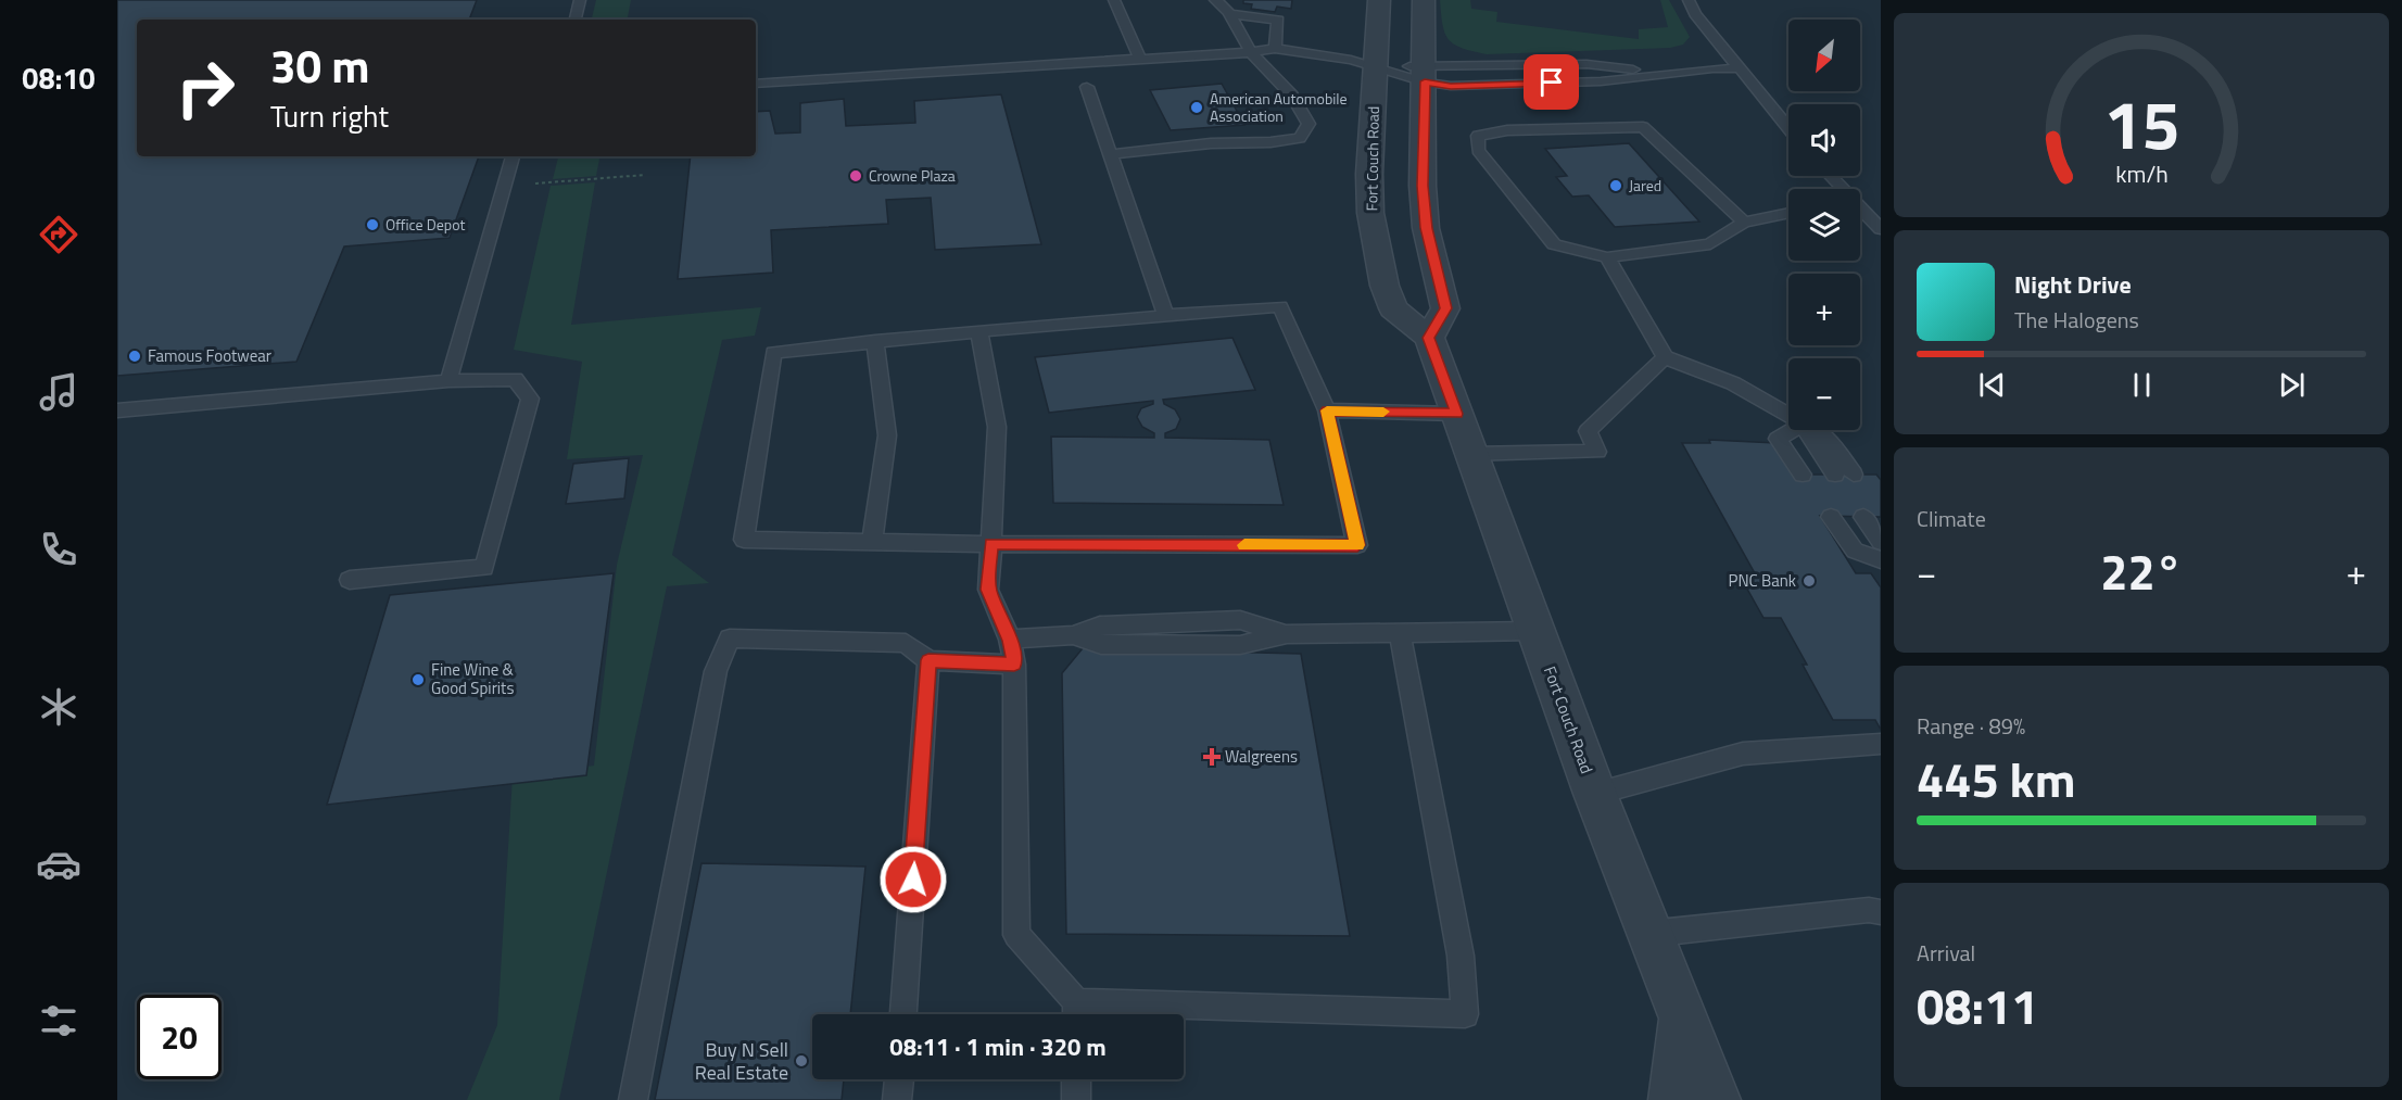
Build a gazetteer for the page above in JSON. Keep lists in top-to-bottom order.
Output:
{
  "streets": {
    "street": ["Fort Couch Road"]
  },
  "places": {
    "other": [
      "American Automobile Association",
      "Crowne Plaza",
      "Jared",
      "Office Depot",
      "Famous Footwear",
      "PNC Bank",
      "Fine Wine & Good Spirits",
      "Buy N Sell Real Estate"
    ],
    "health": ["Walgreens"]
  },
  "north": "bottom left",
  "page": {
    "tabs": "08:10",
    "map_buttons": ["+", "−"],
    "turn": ["30 m", "Turn right"],
    "song": ["Night Drive", "The Halogens"],
    "tile": [
      "Climate",
      ["Range · 89%", "445 km"],
      ["Arrival", "08:11"]
    ],
    "heat": ["−", "22°", "+"],
    "limit": "20",
    "trip": "08:11 · 1 min · 320 m",
    "gauge": ["15", "km/h"]
  }
}
